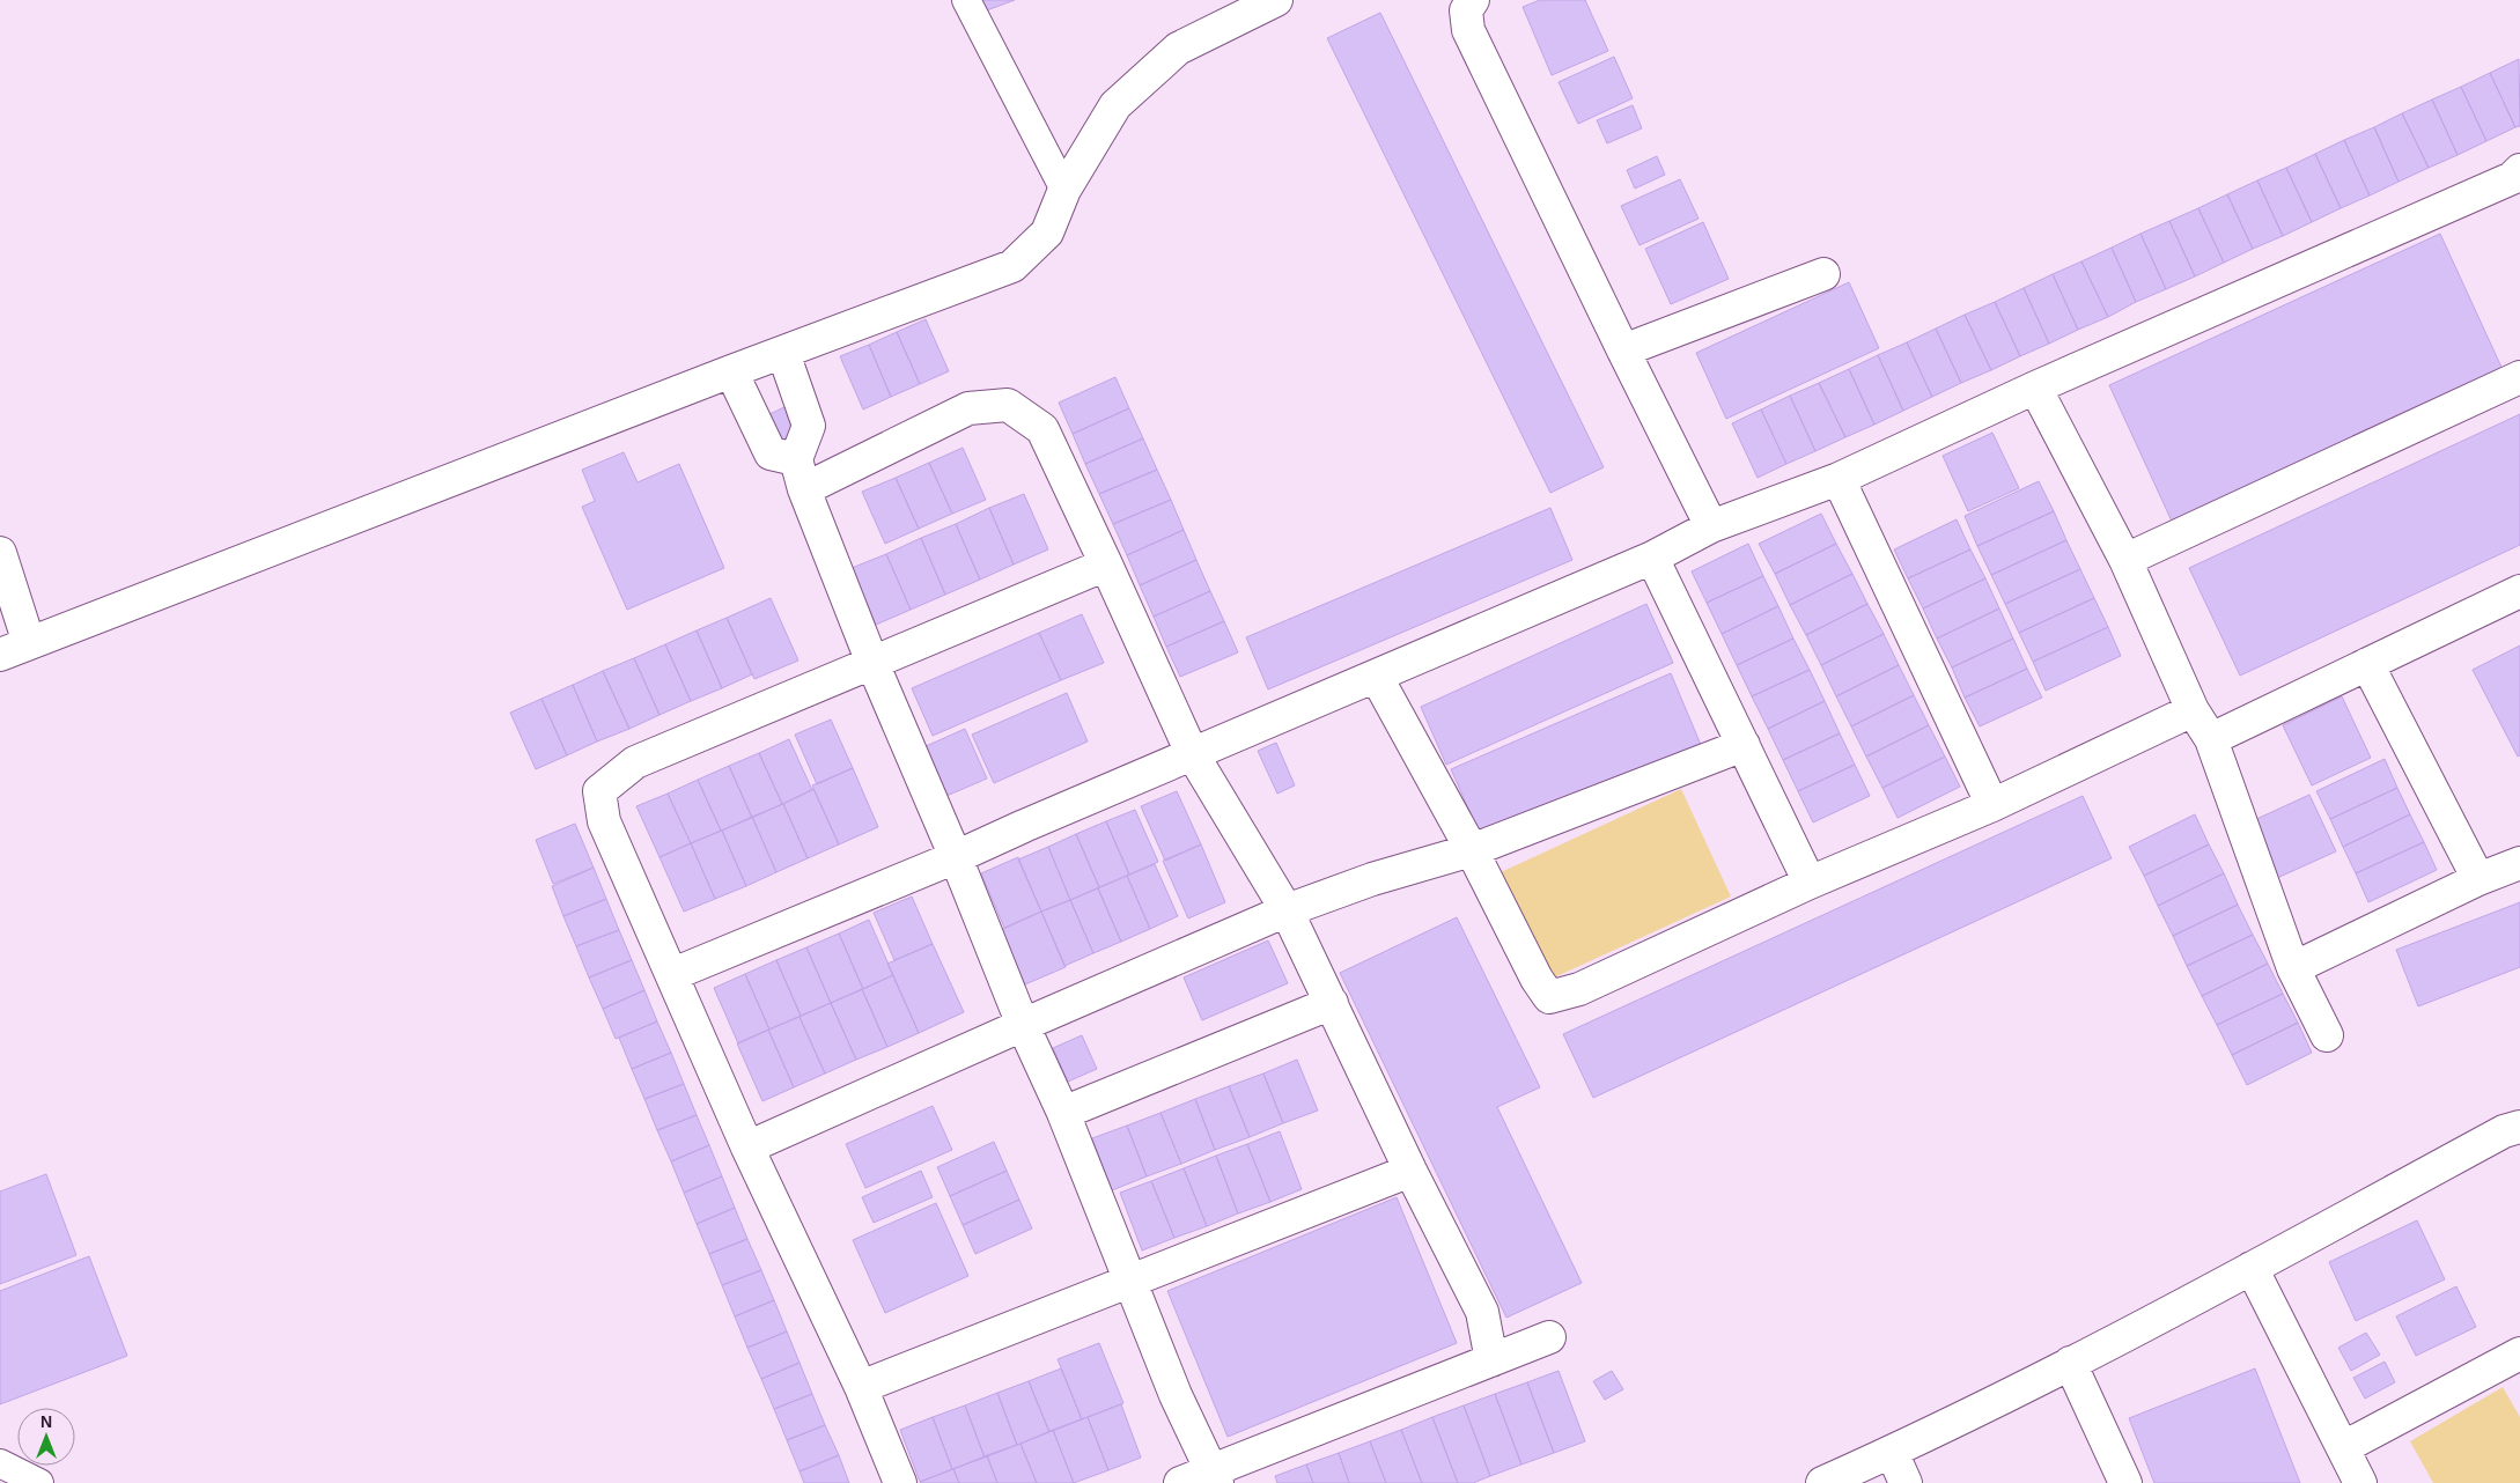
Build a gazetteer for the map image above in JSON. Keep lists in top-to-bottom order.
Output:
{
  "north": "top"
}
